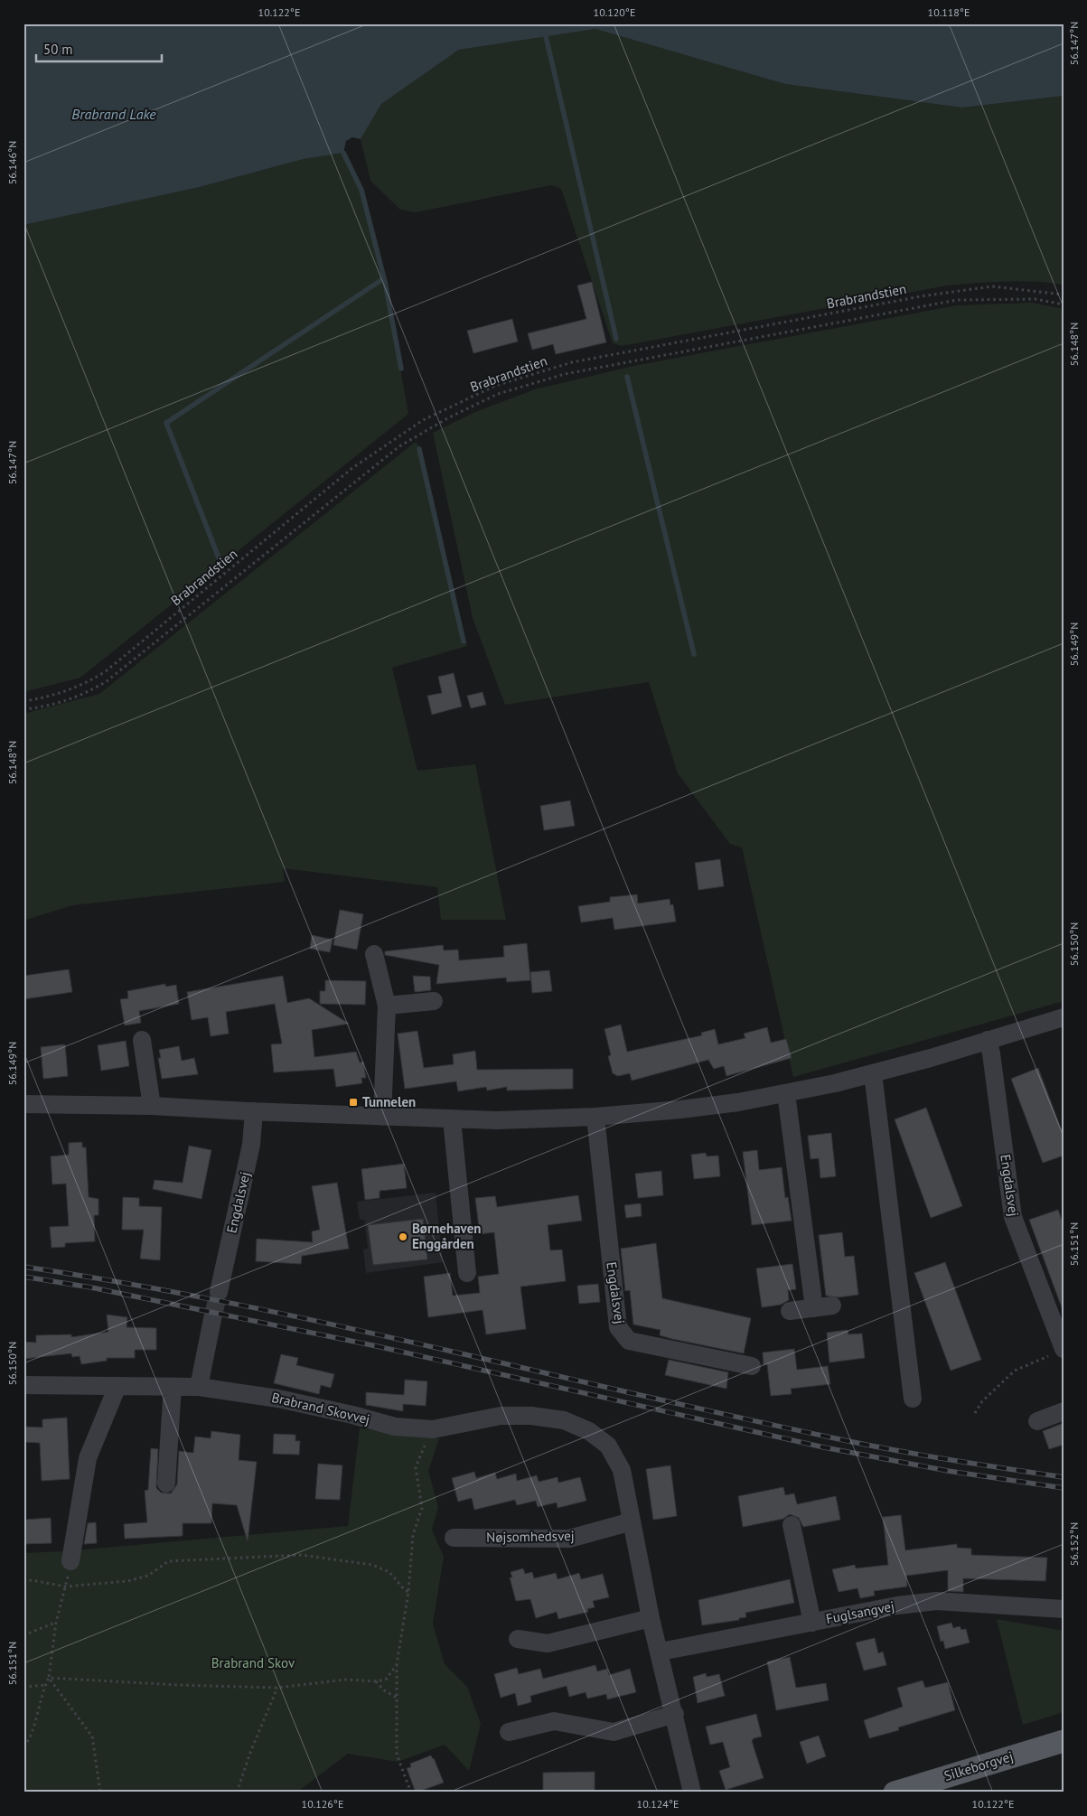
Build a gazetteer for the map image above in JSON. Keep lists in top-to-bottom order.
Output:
{
  "streets": {
    "main road": ["Silkeborgvej"],
    "street": [
      "Engdalsvej",
      "Brabrand Skovvej",
      "Nøjsomhedsvej",
      "Fuglsangvej"
    ],
    "path": ["Brabrandstien"]
  },
  "crossings": [
    ["Brabrand Skovvej", "Nøjsomhedsvej"]
  ],
  "water": ["Brabrand Lake"],
  "parks": ["Brabrand Skov"],
  "places": {
    "transit": ["Tunnelen"],
    "other": ["Børnehaven Enggården"]
  },
  "scale_bar": "50 m",
  "coordinates": [
    "10.122°E",
    "10.120°E",
    "10.118°E",
    "56.147°N",
    "56.146°N",
    "56.148°N",
    "56.149°N",
    "56.150°N",
    "56.151°N",
    "56.152°N",
    "10.126°E",
    "10.124°E"
  ]
}
